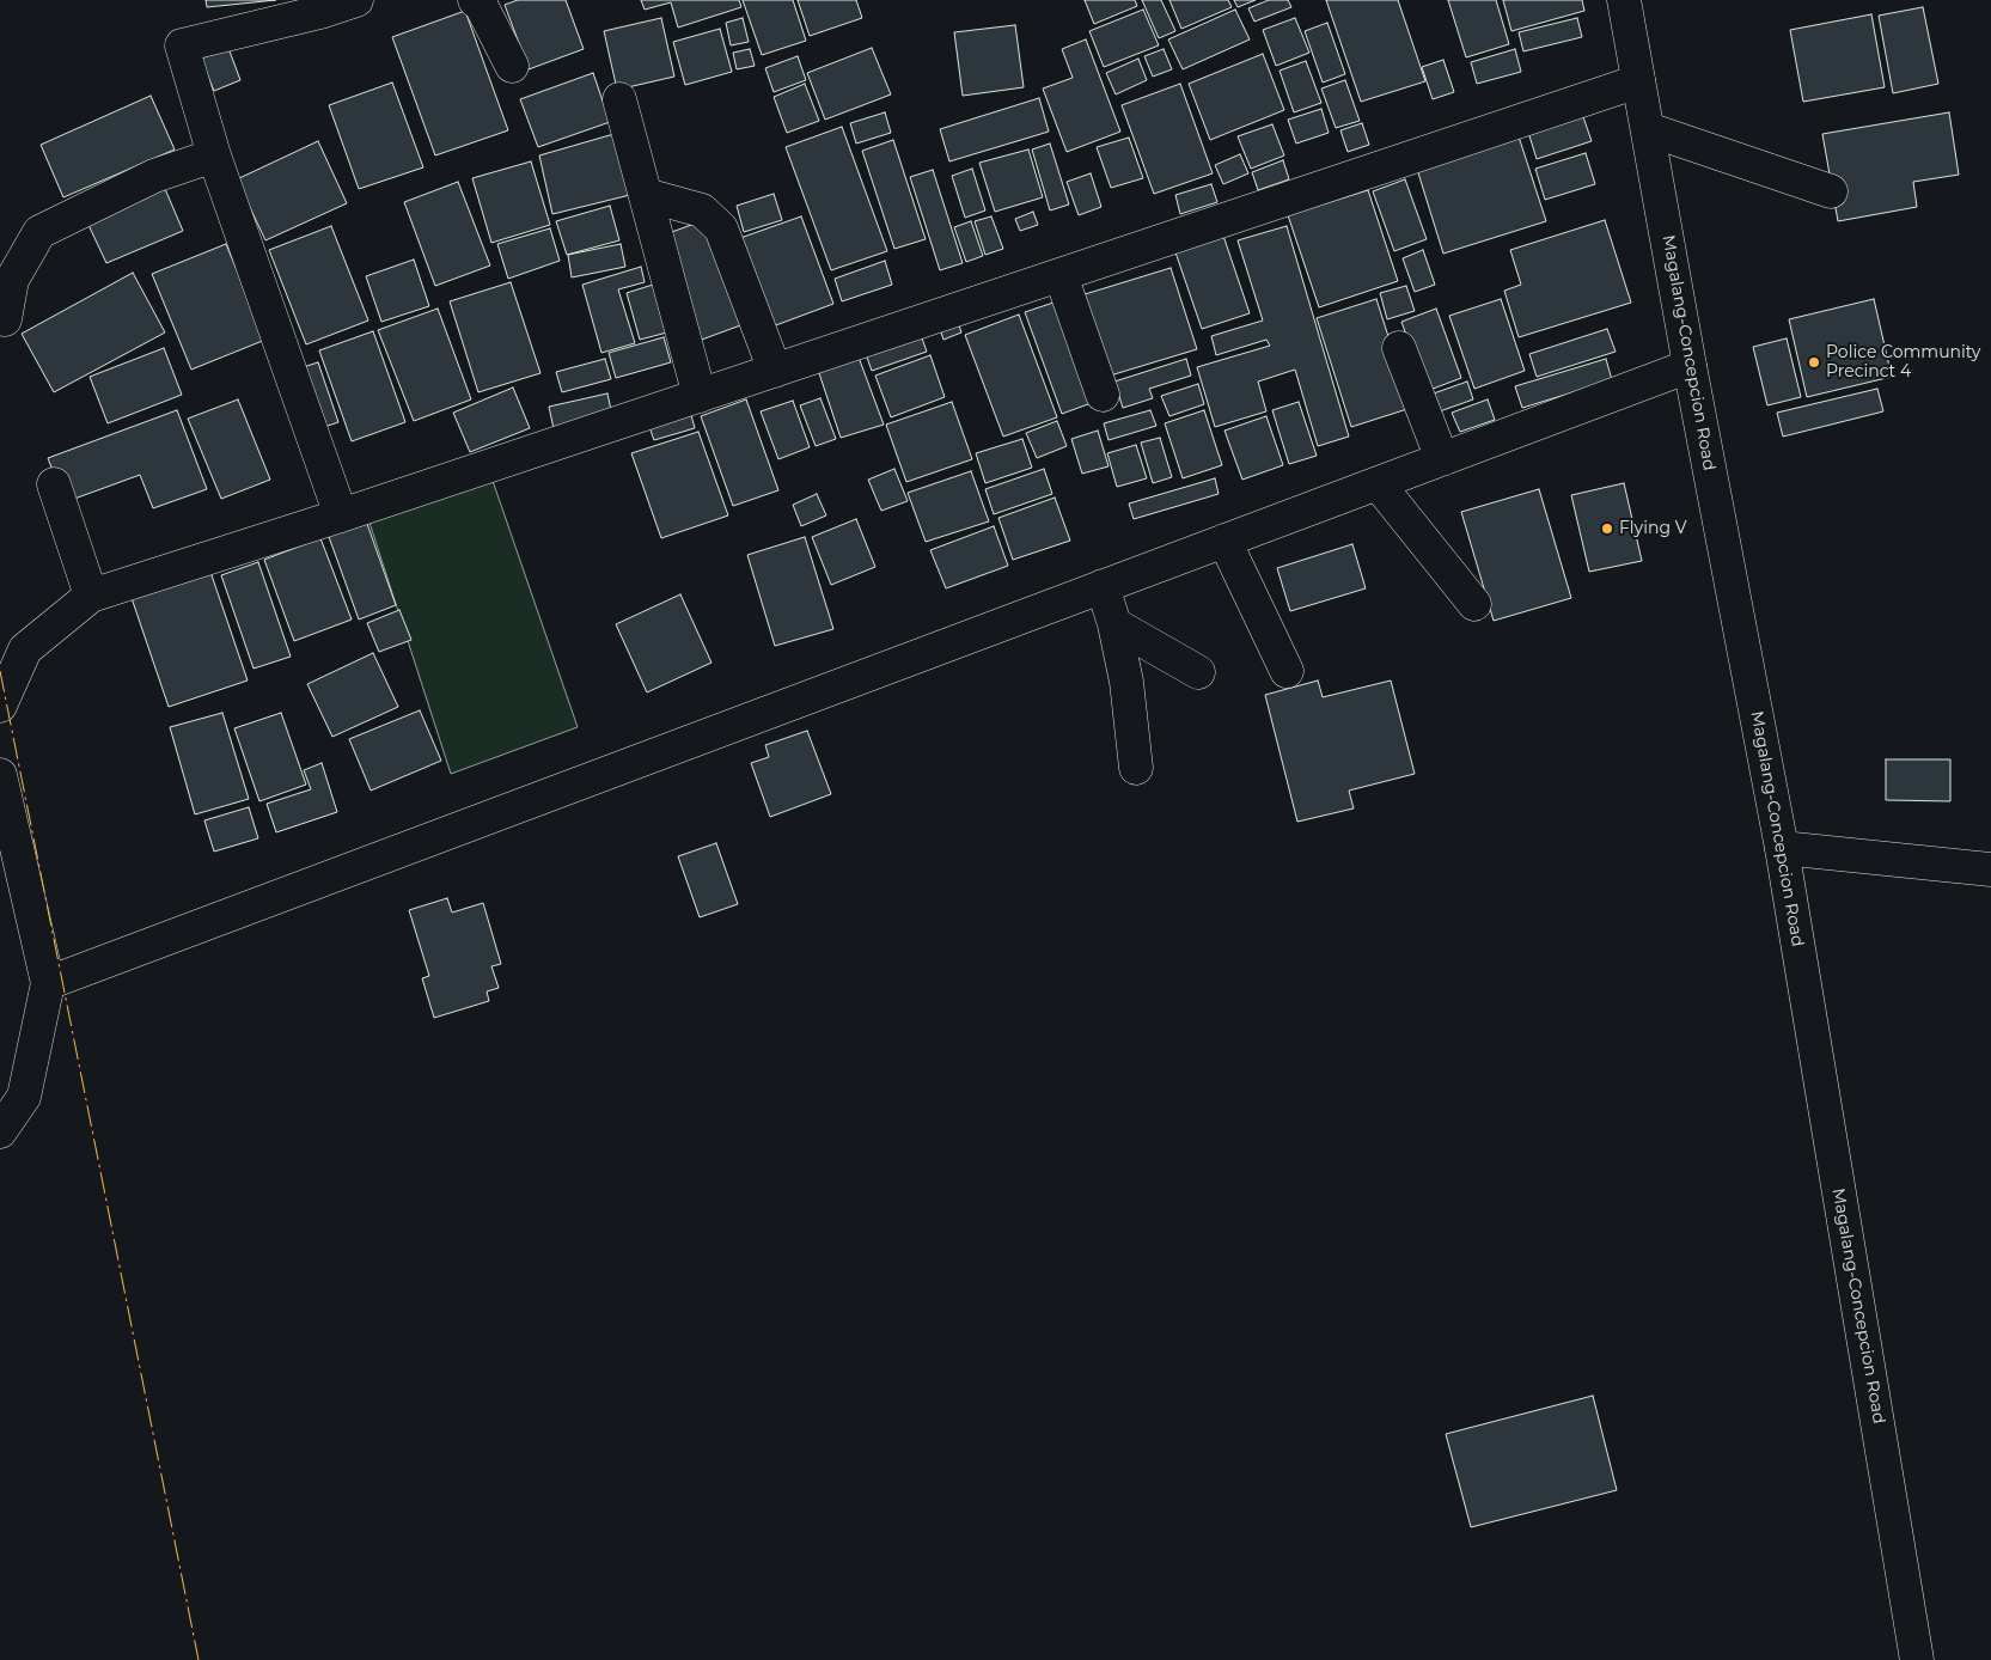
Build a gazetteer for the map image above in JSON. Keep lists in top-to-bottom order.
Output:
{
  "streets": {
    "street": ["Magalang-Concepcion Road"]
  },
  "places": ["Police Community Precinct 4", "Flying V"]
}
